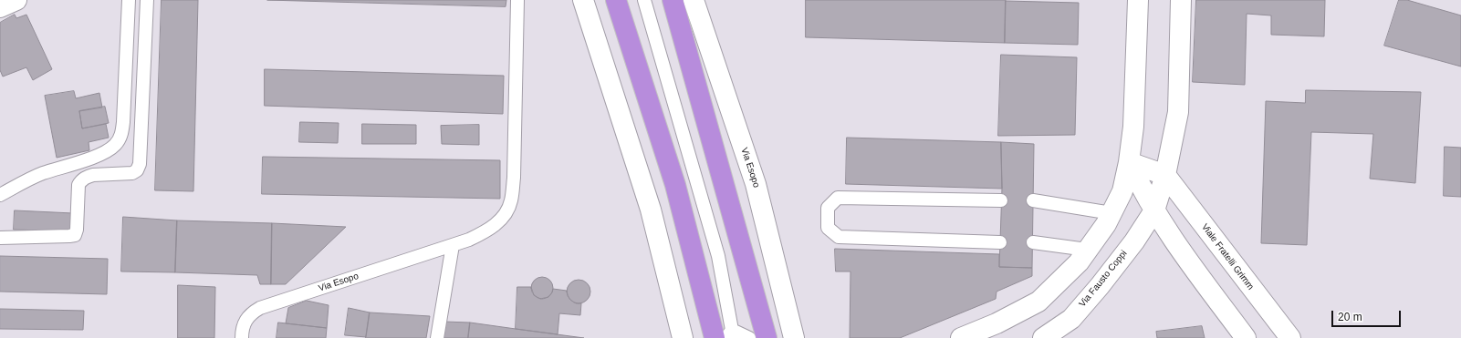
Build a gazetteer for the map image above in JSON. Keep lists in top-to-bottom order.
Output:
{
  "streets": {
    "street": ["Via Esopo", "Viale Fratelli Grimm", "Via Fausto Coppi"]
  },
  "scale_bar": "20 m"
}
